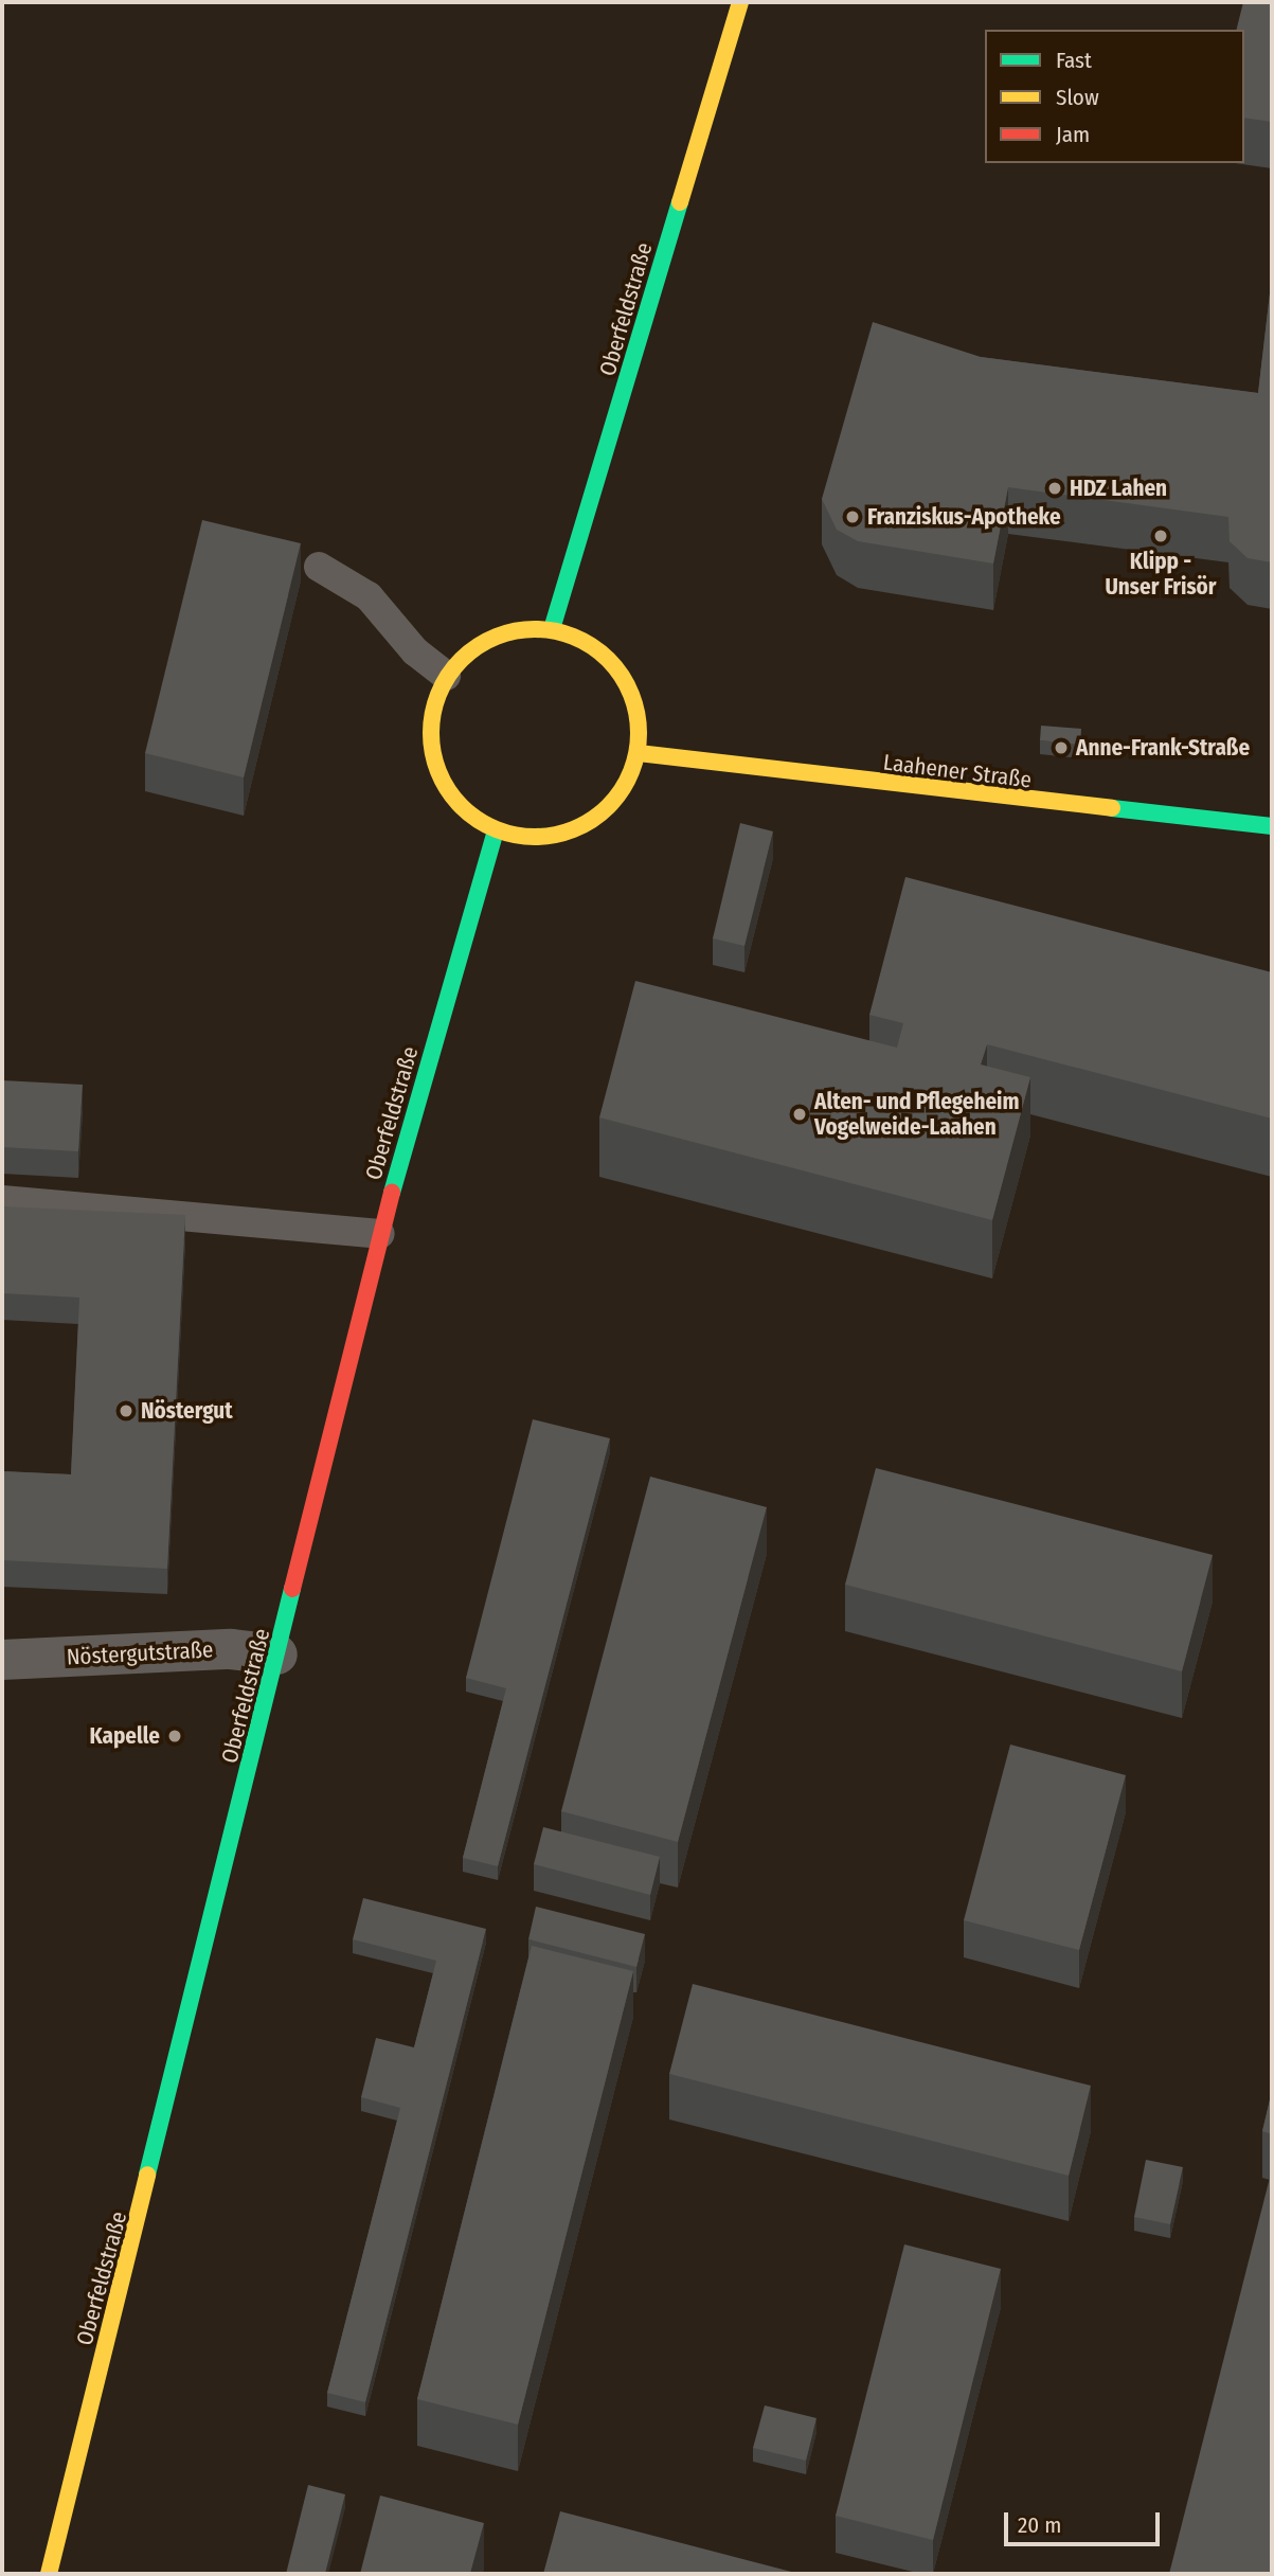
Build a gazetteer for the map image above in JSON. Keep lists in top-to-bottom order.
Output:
{
  "streets": {
    "main road": ["Oberfeldstraße", "Laahener Straße"],
    "street": ["Nöstergutstraße"]
  },
  "crossings": [
    ["Oberfeldstraße", "Laahener Straße"],
    ["Oberfeldstraße", "Nöstergutstraße"]
  ],
  "places": [
    "HDZ Lahen",
    "Franziskus-Apotheke",
    "Klipp - Unser Frisör",
    "Anne-Frank-Straße",
    "Alten- und Pflegeheim Vogelweide-Laahen",
    "Nöstergut",
    "Kapelle"
  ],
  "legend": ["Fast", "Slow", "Jam"],
  "scale_bar": "20 m"
}
